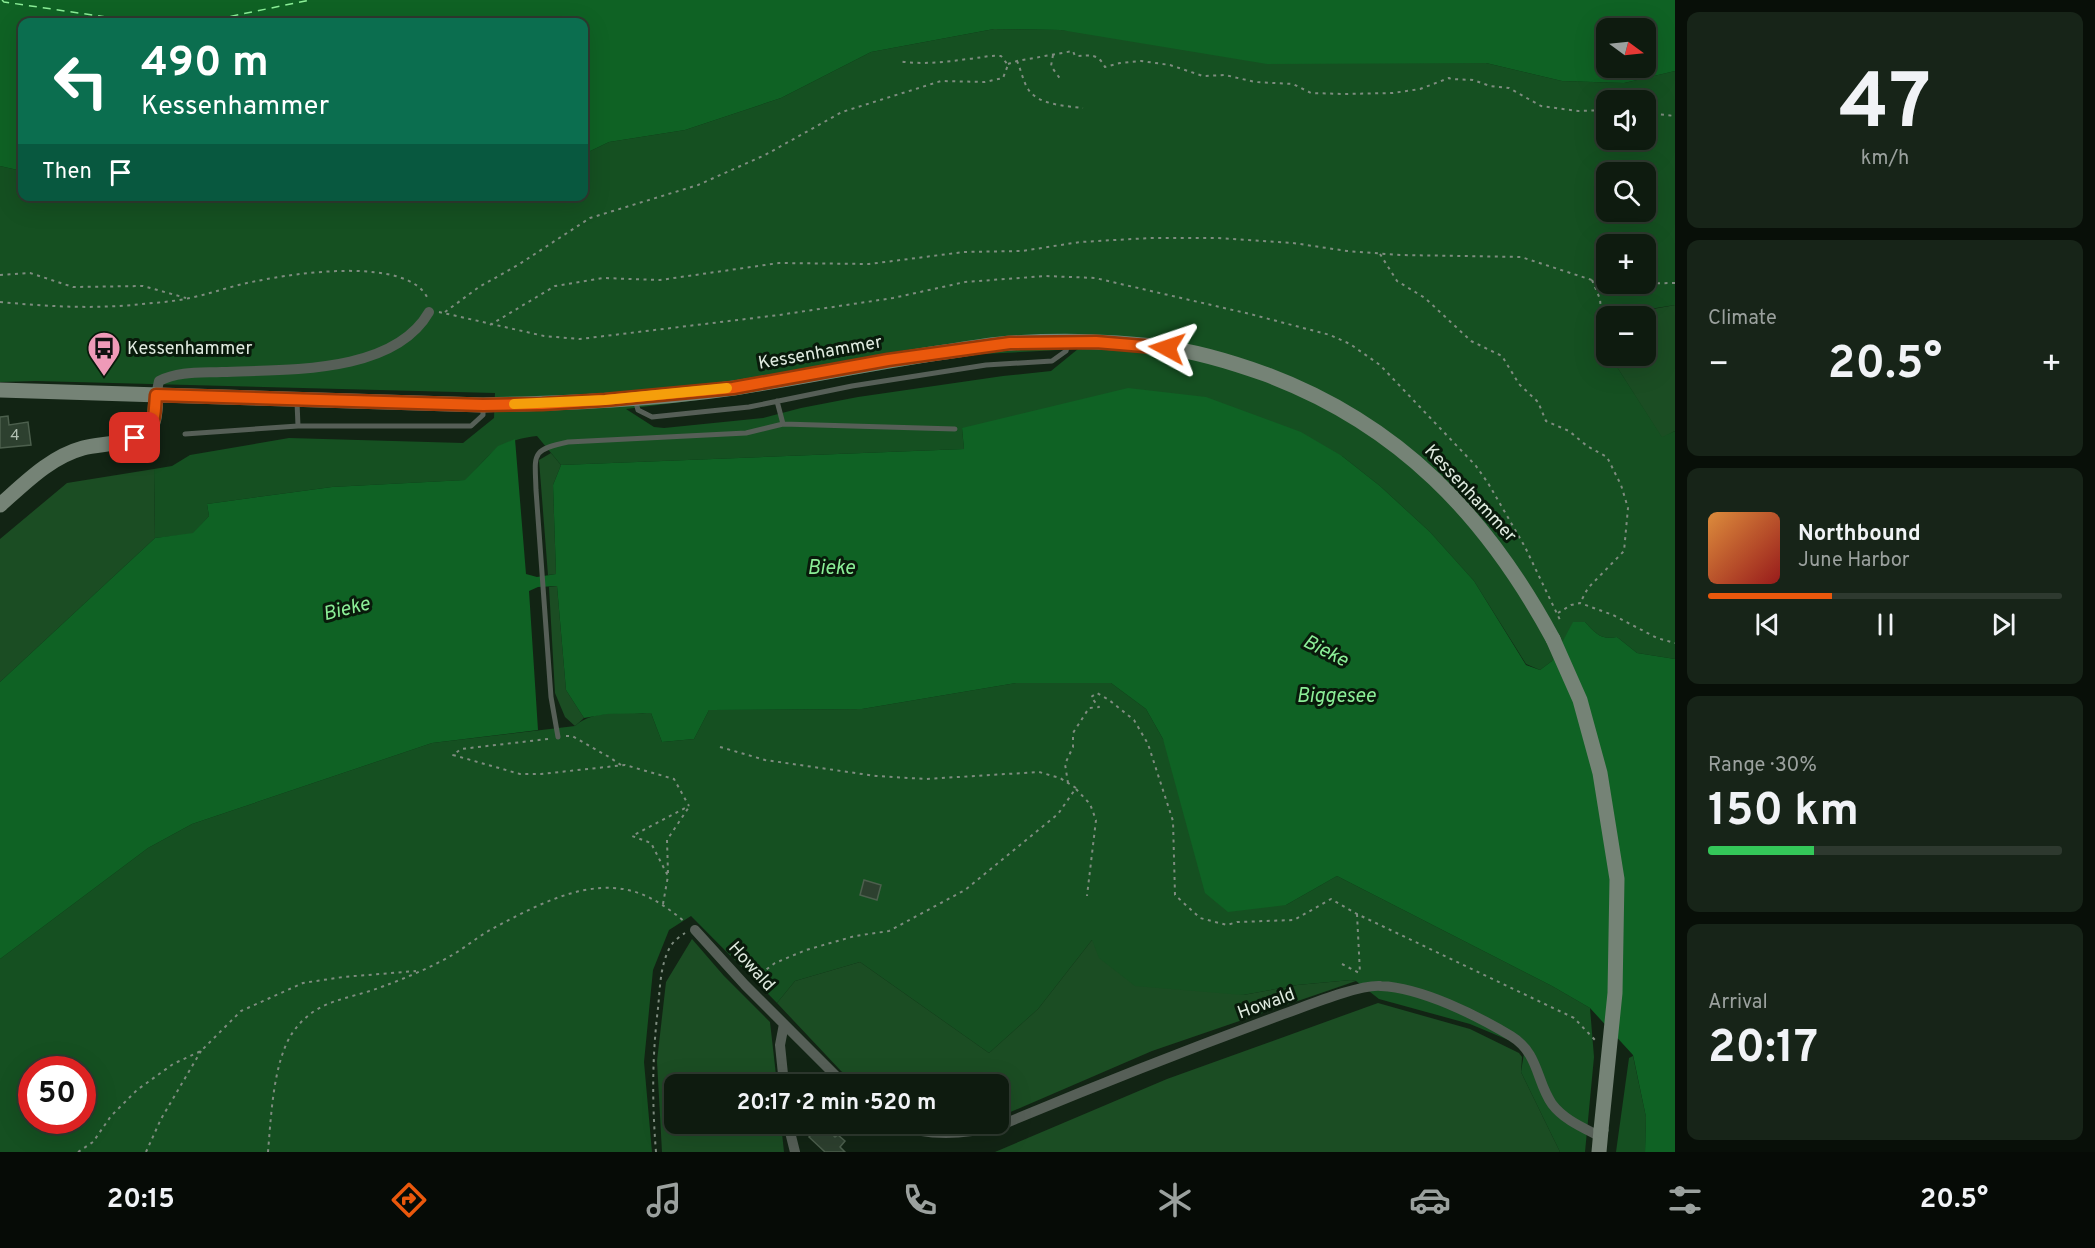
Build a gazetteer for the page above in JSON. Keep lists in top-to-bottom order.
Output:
{
  "streets": {
    "main road": ["Kessenhammer"],
    "street": ["Howald"]
  },
  "crossings": [
    ["Kessenhammer", "Howald"]
  ],
  "water": ["Bieke", "Biggesee"],
  "places": {
    "bus stop": ["Kessenhammer"]
  },
  "house_numbers": ["4"],
  "north": "right",
  "page": {
    "tile": [
      ["47", "km/h"],
      "Climate",
      ["Range · 30%", "150 km"],
      ["Arrival", "20:17"]
    ],
    "map_buttons": ["+", "−"],
    "turn": ["490 m", "Kessenhammer"],
    "then": "Then",
    "heat": ["−", "20.5°", "+"],
    "song": ["Northbound", "June Harbor"],
    "limit": "50",
    "trip": "20:17 · 2 min · 520 m",
    "tabs": ["20:15", "20.5°"]
  }
}
